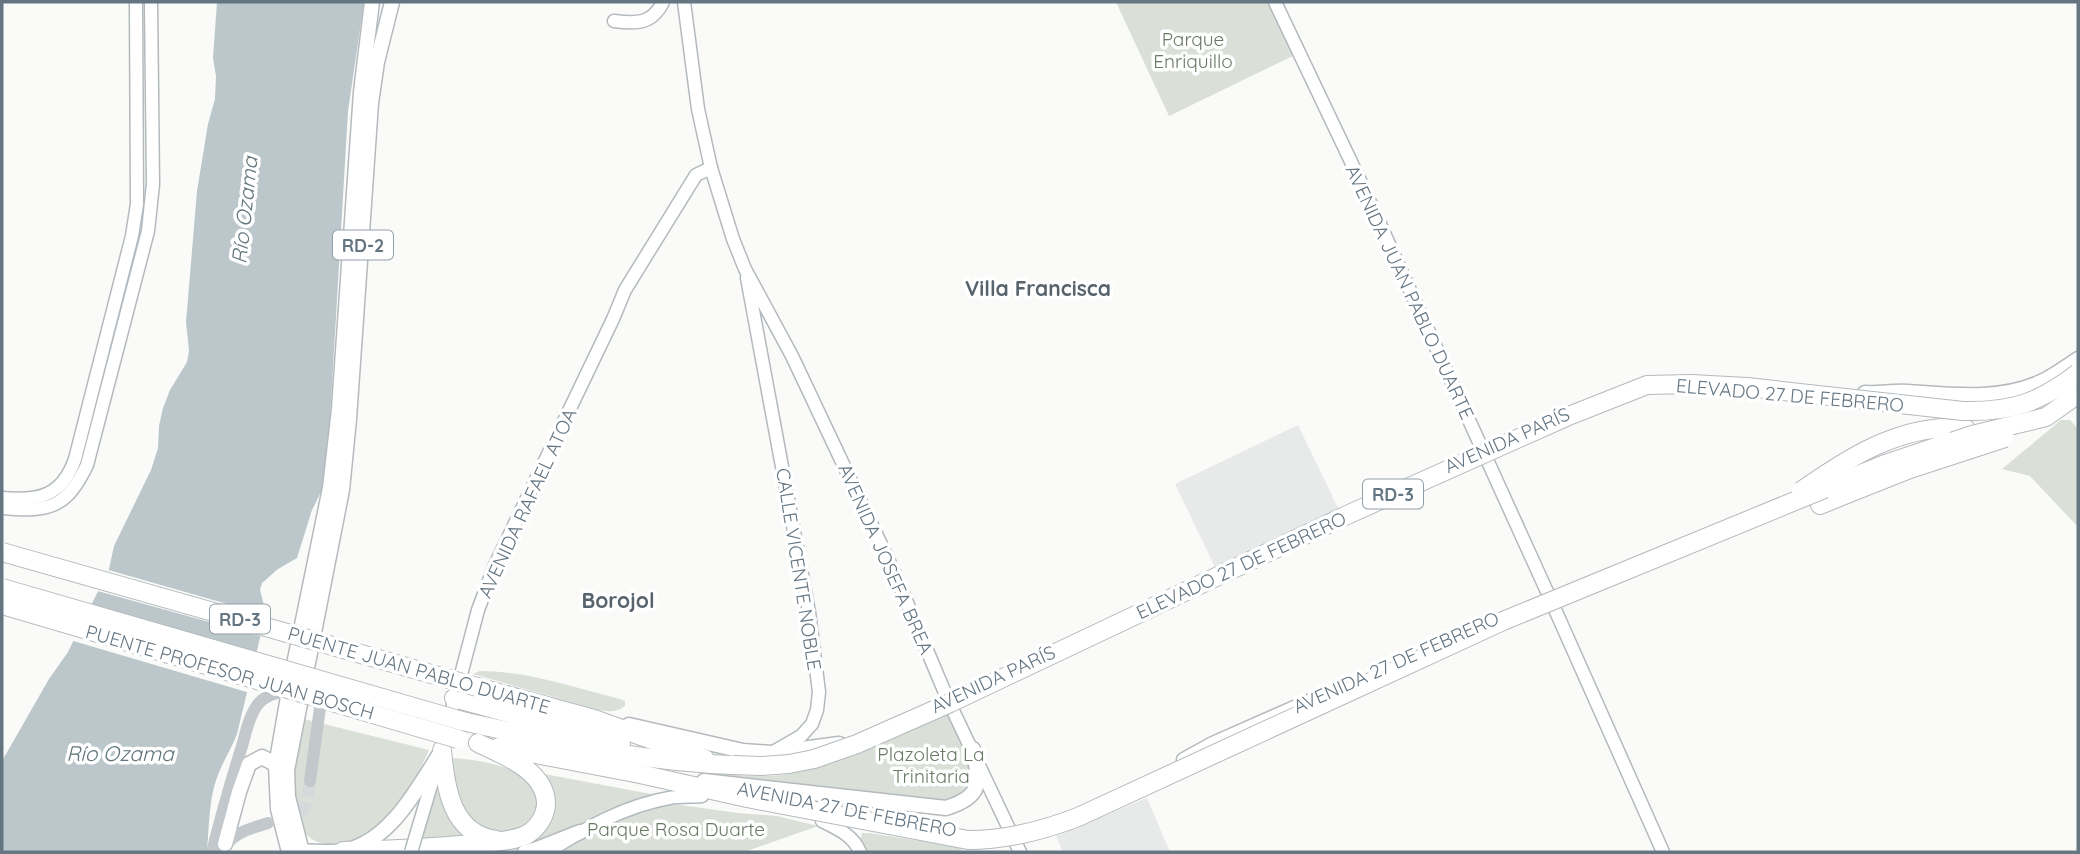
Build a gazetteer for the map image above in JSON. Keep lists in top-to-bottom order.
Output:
{
  "streets": {
    "highway": [
      "ELEVADO 27 DE FEBRERO",
      "RD-3",
      "AVENIDA 27 DE FEBRERO",
      "PUENTE JUAN PABLO DUARTE",
      "PUENTE PROFESOR JUAN BOSCH"
    ],
    "main road": [
      "RD-2",
      "AVENIDA JUAN PABLO DUARTE",
      "AVENIDA PARÍS",
      "AVENIDA RAFAEL ATOA",
      "AVENIDA JOSEFA BREA",
      "CALLE VICENTE NOBLE"
    ]
  },
  "crossings": [
    ["AVENIDA JUAN PABLO DUARTE", "AVENIDA PARÍS"],
    ["AVENIDA JUAN PABLO DUARTE", "AVENIDA 27 DE FEBRERO"],
    ["ELEVADO 27 DE FEBRERO", "RD-3"],
    ["ELEVADO 27 DE FEBRERO", "PUENTE JUAN PABLO DUARTE"],
    ["AVENIDA PARÍS", "AVENIDA JOSEFA BREA"],
    ["AVENIDA PARÍS", "CALLE VICENTE NOBLE"],
    ["RD-3", "AVENIDA 27 DE FEBRERO"],
    ["RD-3", "PUENTE JUAN PABLO DUARTE"],
    ["RD-3", "PUENTE PROFESOR JUAN BOSCH"],
    ["AVENIDA JOSEFA BREA", "CALLE VICENTE NOBLE"],
    ["AVENIDA JOSEFA BREA", "AVENIDA 27 DE FEBRERO"]
  ],
  "districts": ["Villa Francisca", "Borojol"],
  "water": ["Río Ozama"],
  "parks": ["Parque Enriquillo", "Plazoleta La Trinitaria", "Parque Rosa Duarte"]
}
